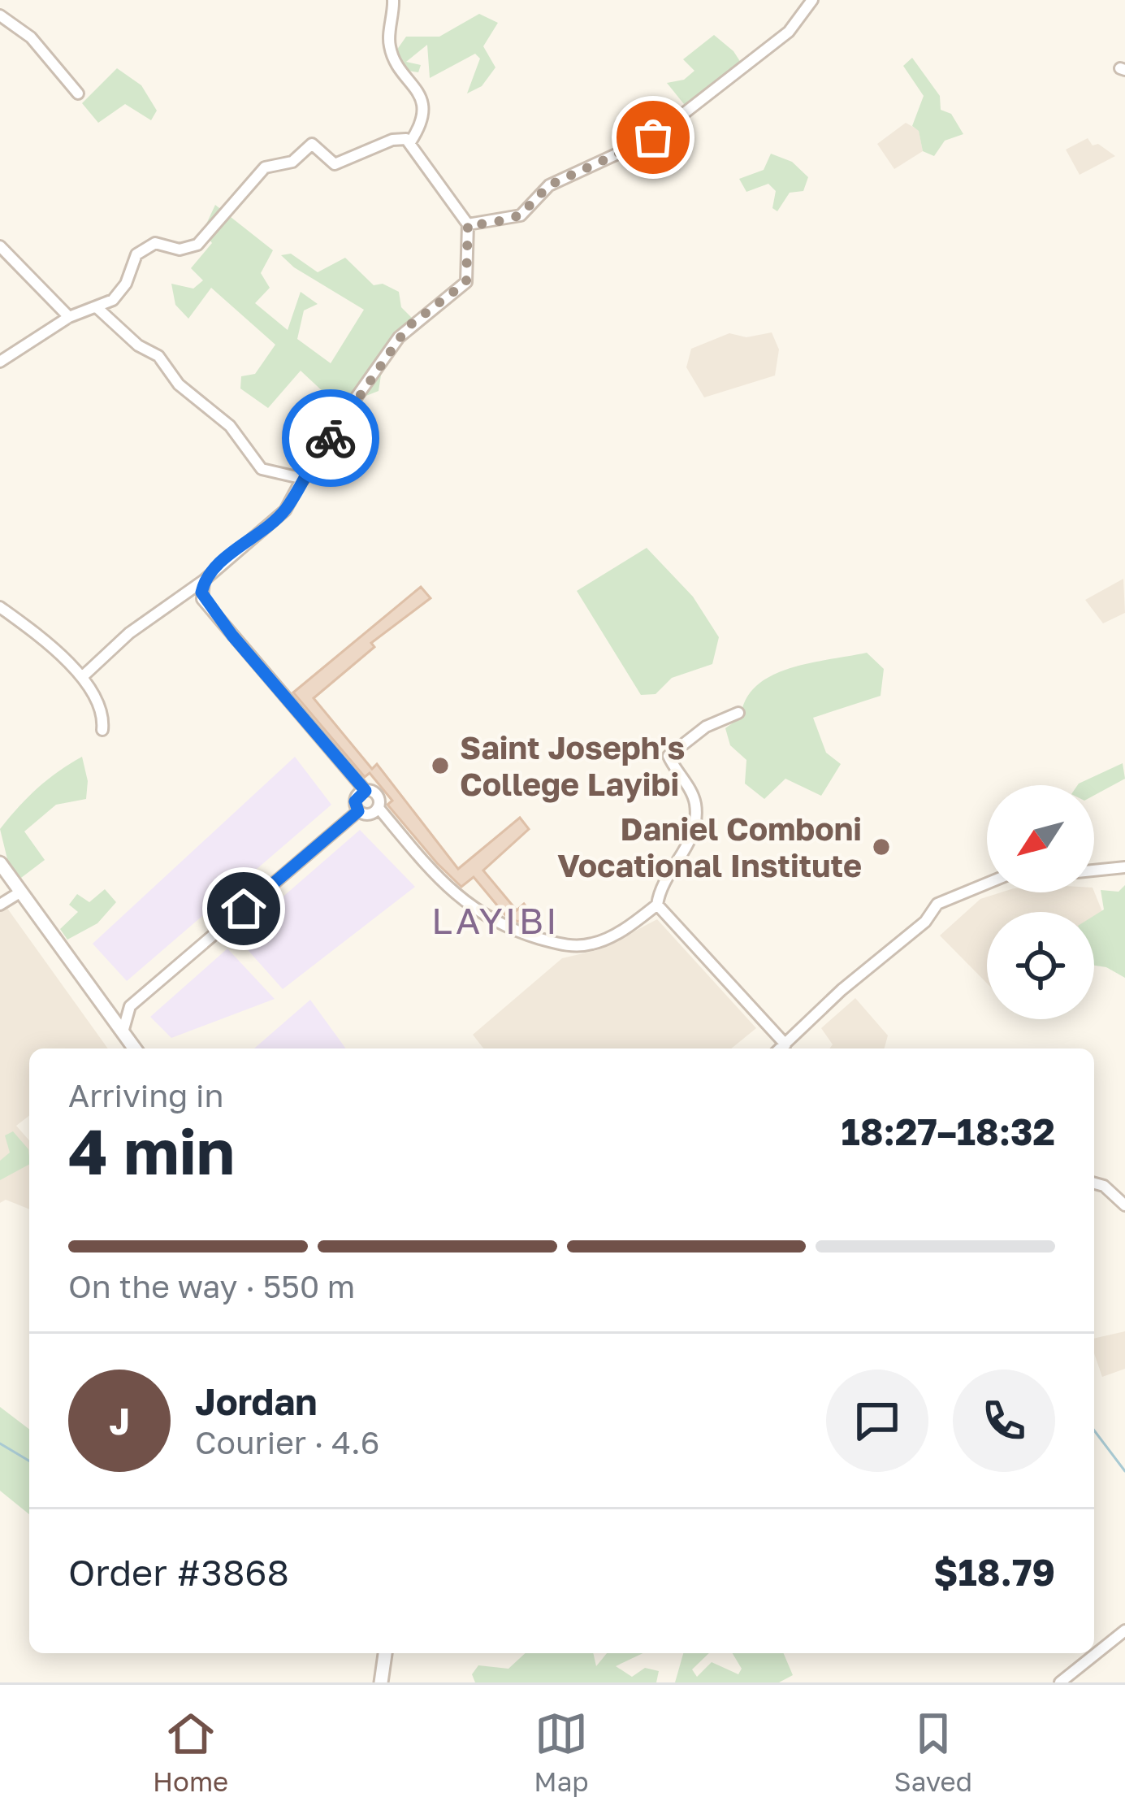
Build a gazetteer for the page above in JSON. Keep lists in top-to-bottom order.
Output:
{
  "districts": ["LAYIBI"],
  "places": ["Saint Joseph's College Layibi", "Daniel Comboni Vocational Institute"],
  "north": "bottom left",
  "page": {
    "heading": ["4 min", "Arriving in", "18:27–18:32"],
    "panel": [
      "Jordan",
      "Courier · 4.6",
      "Order #3868",
      "$18.79"
    ],
    "bar": "On the way · 550 m",
    "round": "J",
    "tabs": ["Home", "Map", "Saved"]
  }
}
